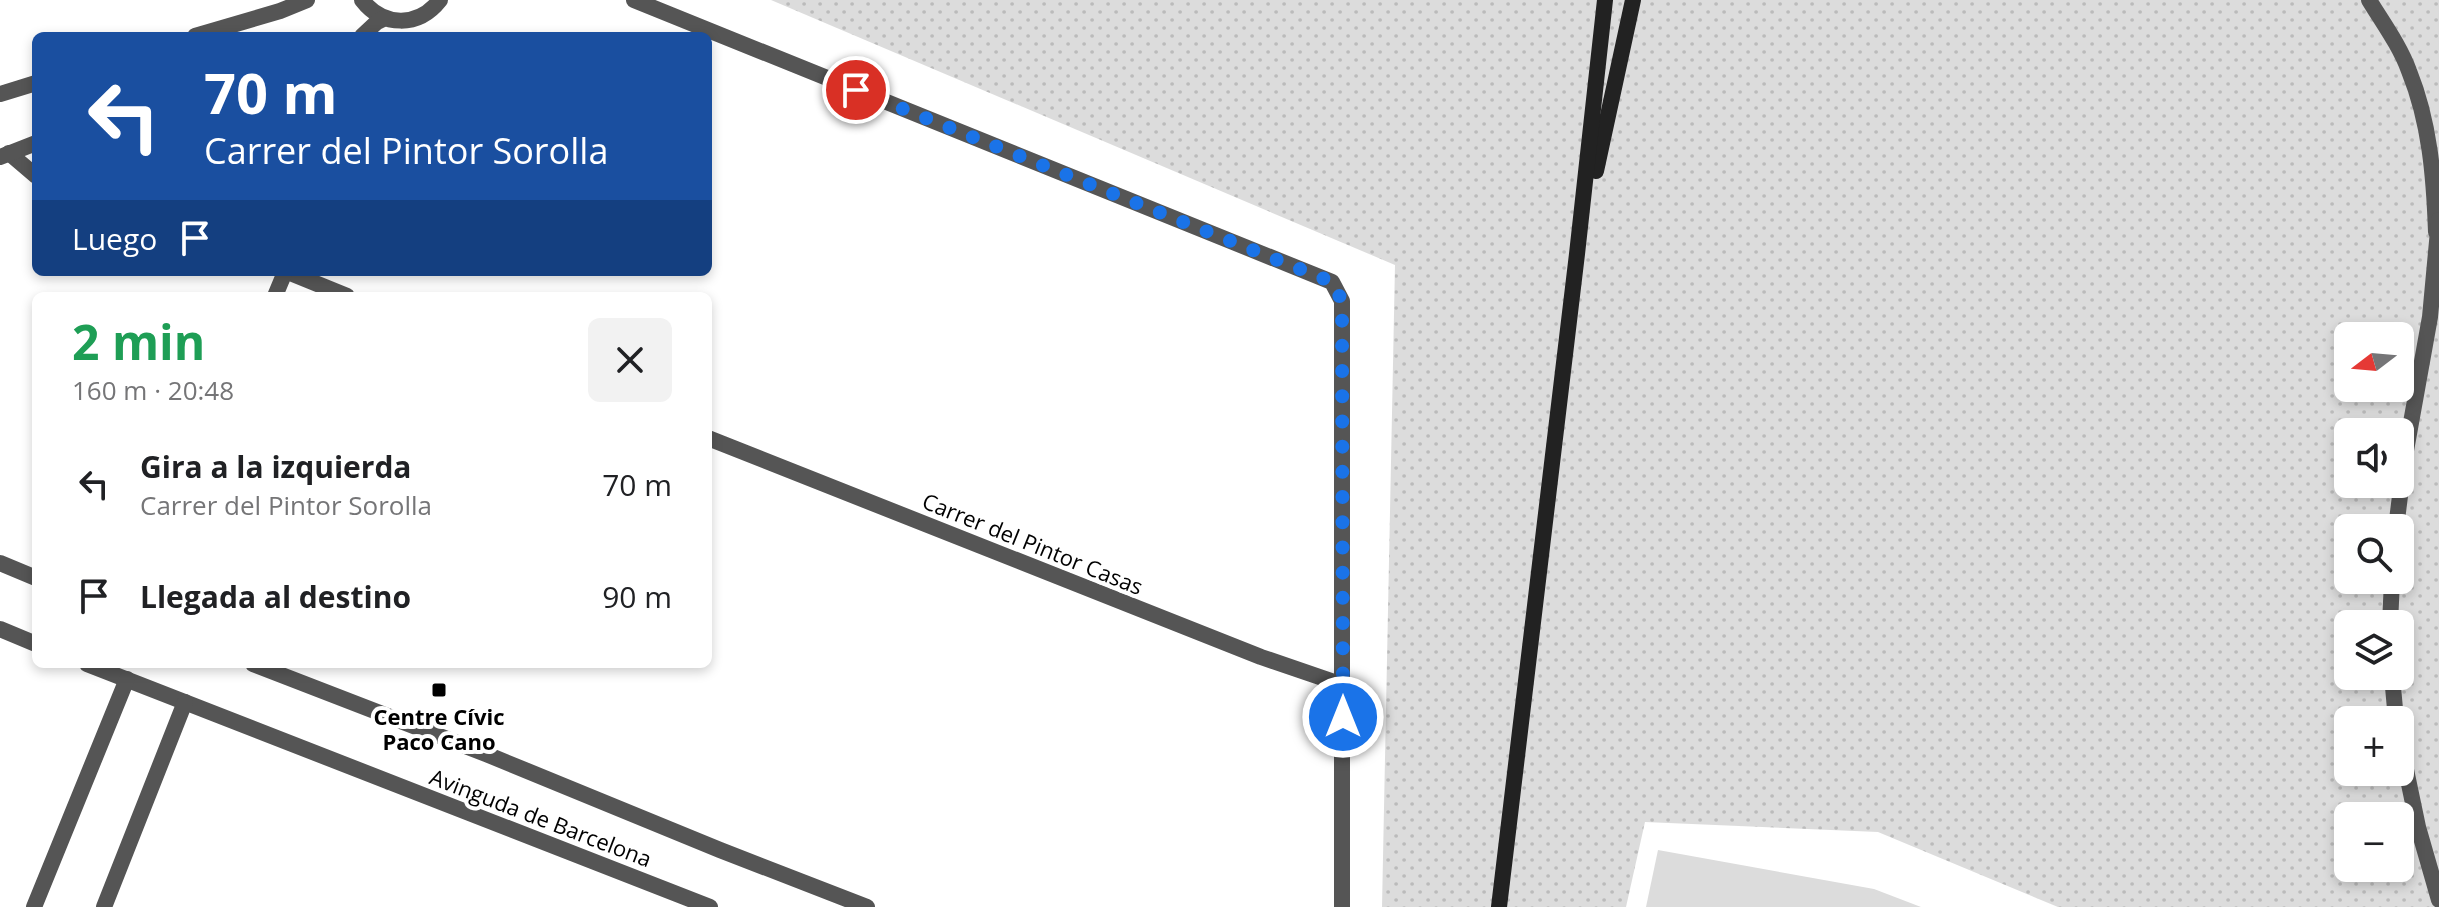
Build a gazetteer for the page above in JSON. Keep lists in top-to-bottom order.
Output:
{
  "streets": {
    "street": ["Carrer del Pintor Casas", "Avinguda de Barcelona"]
  },
  "places": {
    "transit": ["Centre Cívic Paco Cano"]
  },
  "north": "left",
  "page": {
    "turn": ["70 m", "Carrer del Pintor Sorolla"],
    "then": "Luego",
    "heading": ["2 min", "160 m · 20:48"],
    "map_buttons": ["+", "−"],
    "list": [
      {
        "name": "Gira a la izquierda",
        "note": "Carrer del Pintor Sorolla",
        "value": "70 m"
      },
      {
        "name": "Llegada al destino",
        "value": "90 m"
      }
    ]
  }
}
